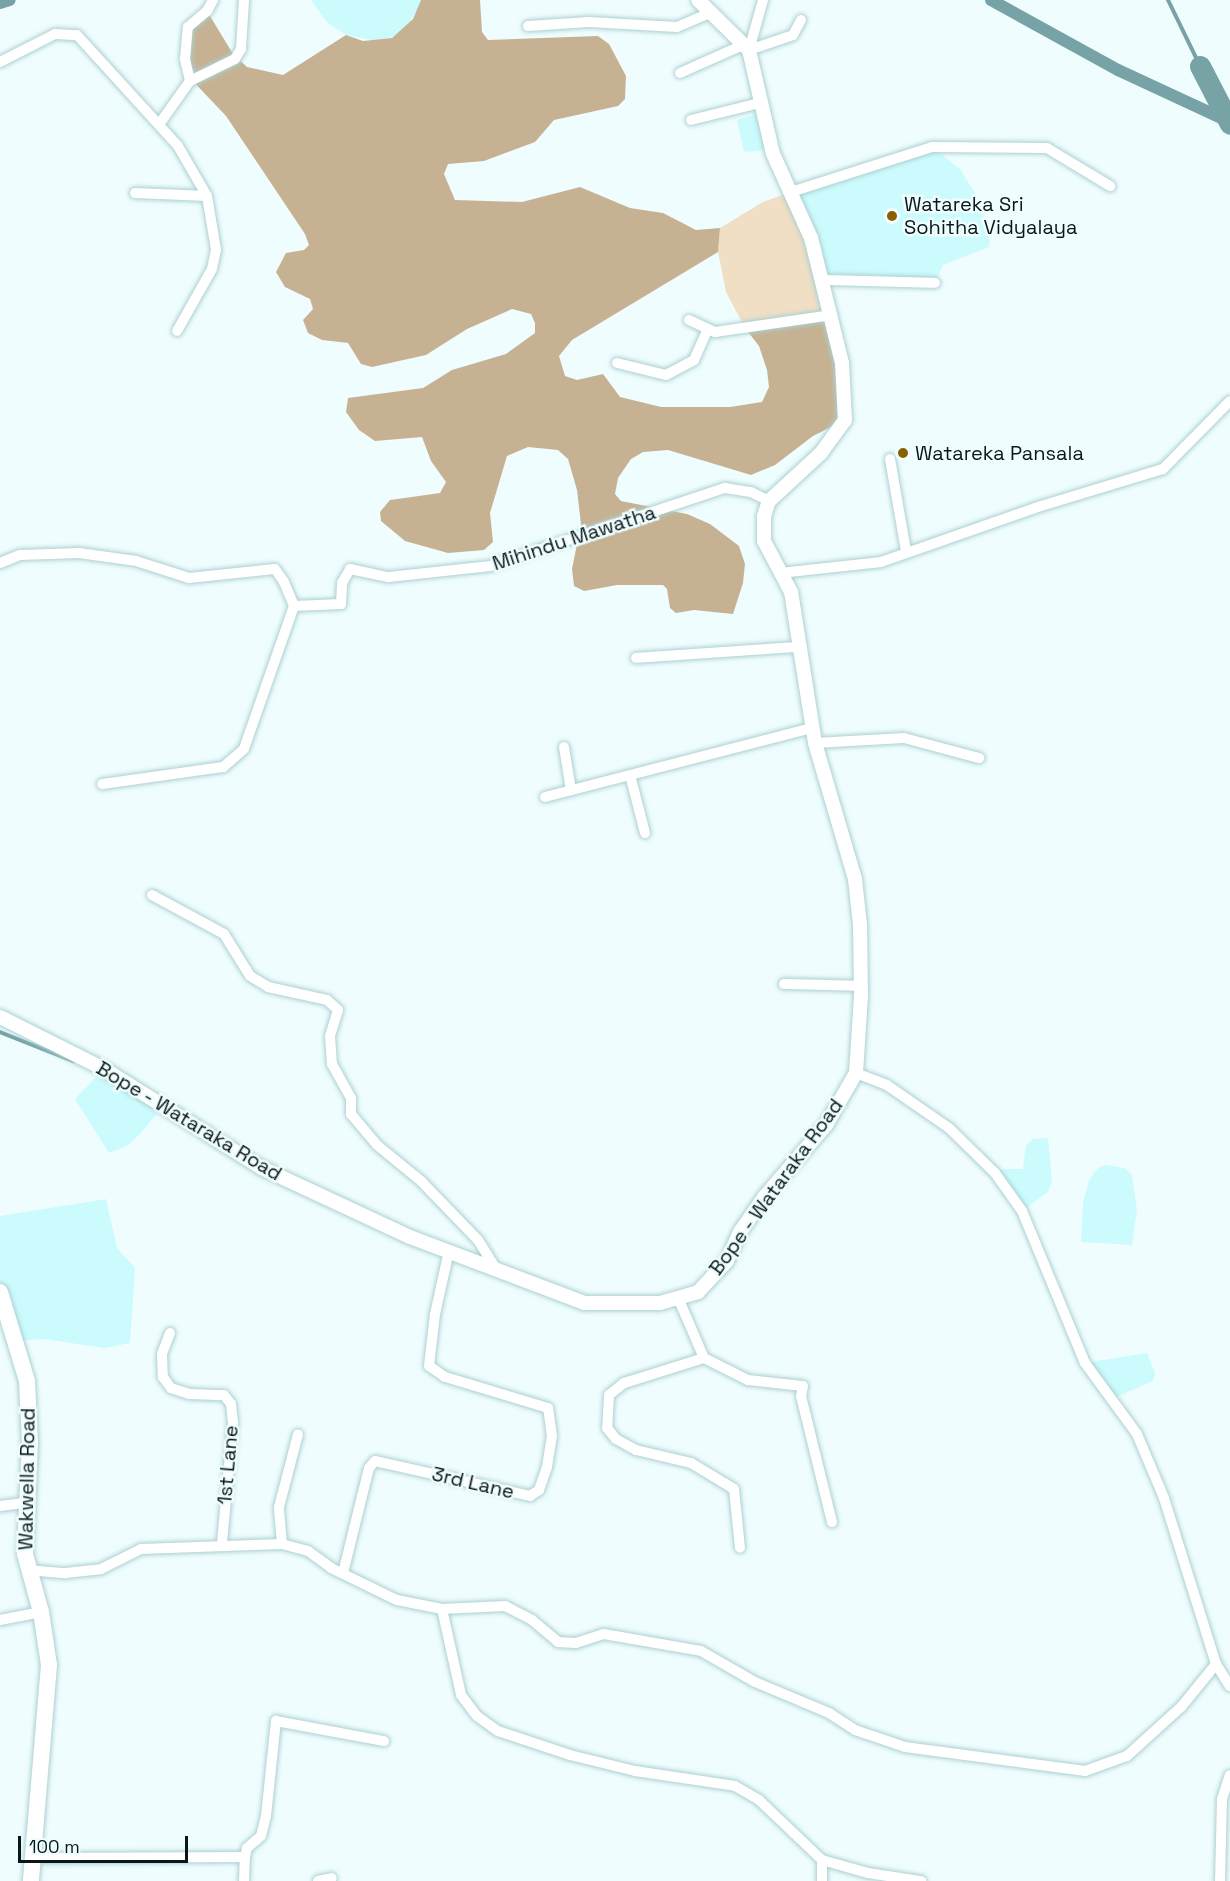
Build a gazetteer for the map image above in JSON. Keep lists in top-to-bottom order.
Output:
{
  "streets": {
    "main road": ["Wakwella Road"],
    "street": [
      "Mihindu Mawatha",
      "Bope - Wataraka Road",
      "1st Lane",
      "3rd Lane"
    ]
  },
  "crossings": [
    ["Mihindu Mawatha", "Bope - Wataraka Road"],
    ["Bope - Wataraka Road", "3rd Lane"]
  ],
  "places": ["Watareka Sri Sohitha Vidyalaya", "Watareka Pansala"],
  "scale_bar": "100 m"
}
